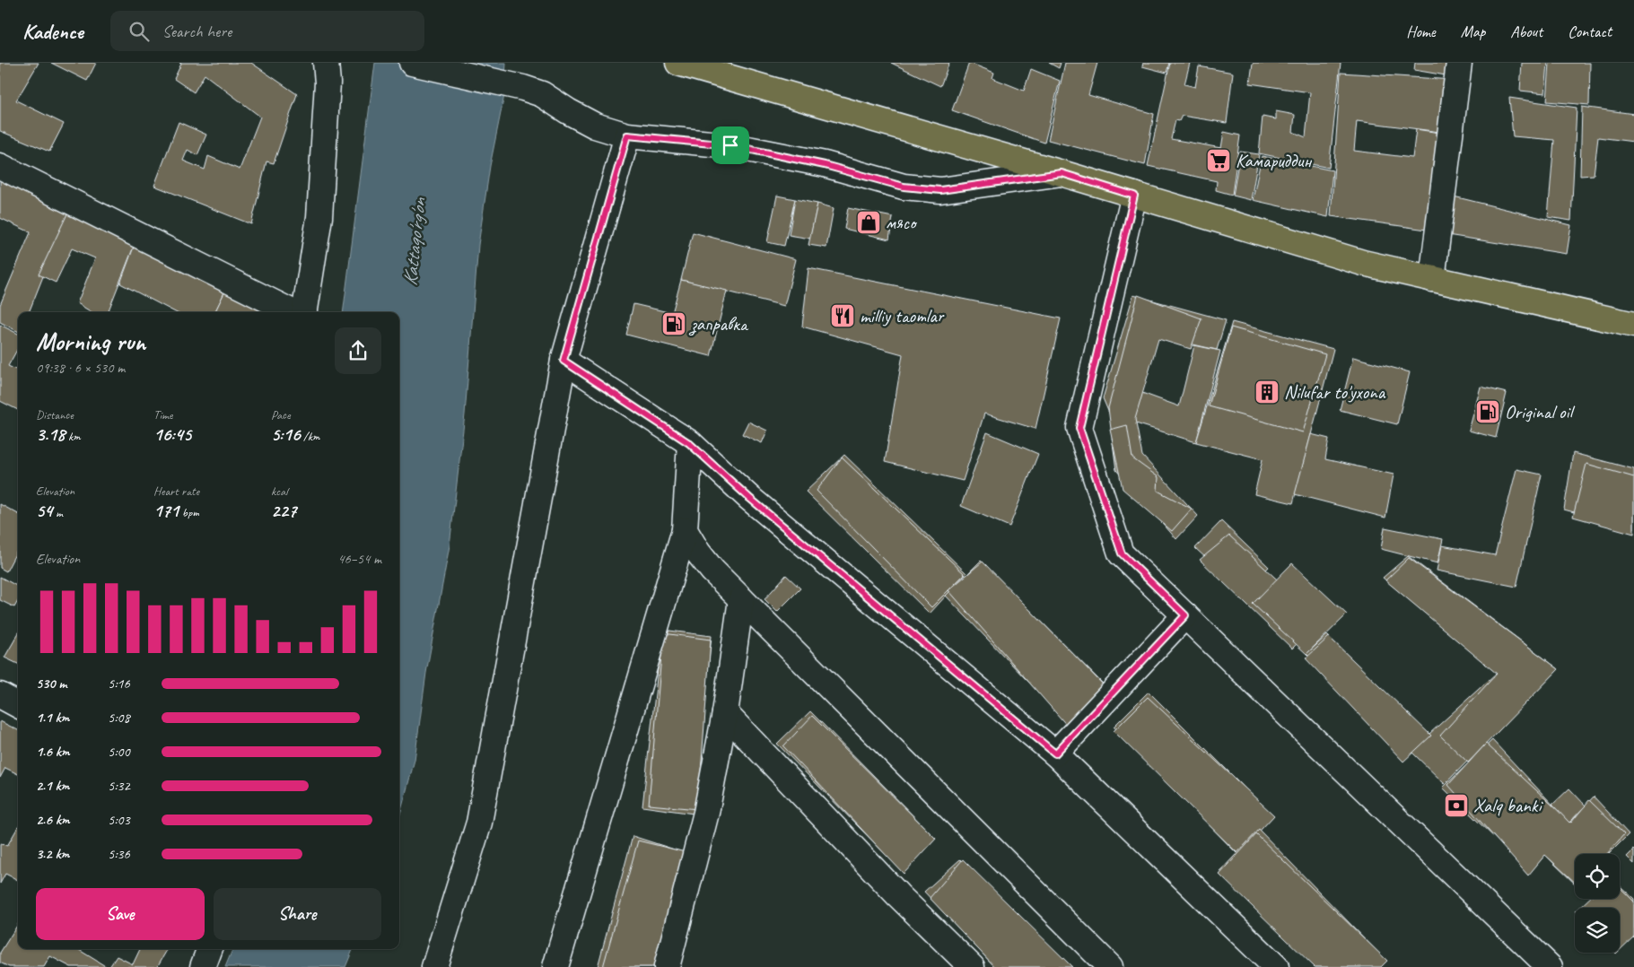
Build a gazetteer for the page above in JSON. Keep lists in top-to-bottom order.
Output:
{
  "water": ["Kattaqo'rg'on"],
  "places": {
    "supermarket": ["Камариддин"],
    "shop": ["мясо"],
    "restaurant": ["milliy taomlar"],
    "fuel station": ["заправка", "Original oil"],
    "building": ["Nilufar to'yxona"],
    "bank": ["Xalq banki"]
  },
  "page": {
    "header": "Kadence",
    "search": "Search here",
    "nav": [
      "Home",
      "Map",
      "About",
      "Contact"
    ],
    "heading": ["Morning run", "09:38 · 6 × 530 m"],
    "stats": [
      ["Distance", "3.18 km"],
      ["Time", "16:45"],
      ["Pace", "5:16 /km"],
      ["Elevation", "54 m"],
      ["Heart rate", "171 bpm"],
      ["kcal", "227"]
    ],
    "chart": ["Elevation", "46–54 m"],
    "list": [
      {
        "name": "530 m",
        "note": "5:16"
      },
      {
        "name": "1.1 km",
        "note": "5:08"
      },
      {
        "name": "1.6 km",
        "note": "5:00"
      },
      {
        "name": "2.1 km",
        "note": "5:32"
      },
      {
        "name": "2.6 km",
        "note": "5:03"
      },
      {
        "name": "3.2 km",
        "note": "5:36"
      }
    ],
    "buttons": ["Save", "Share"]
  }
}
